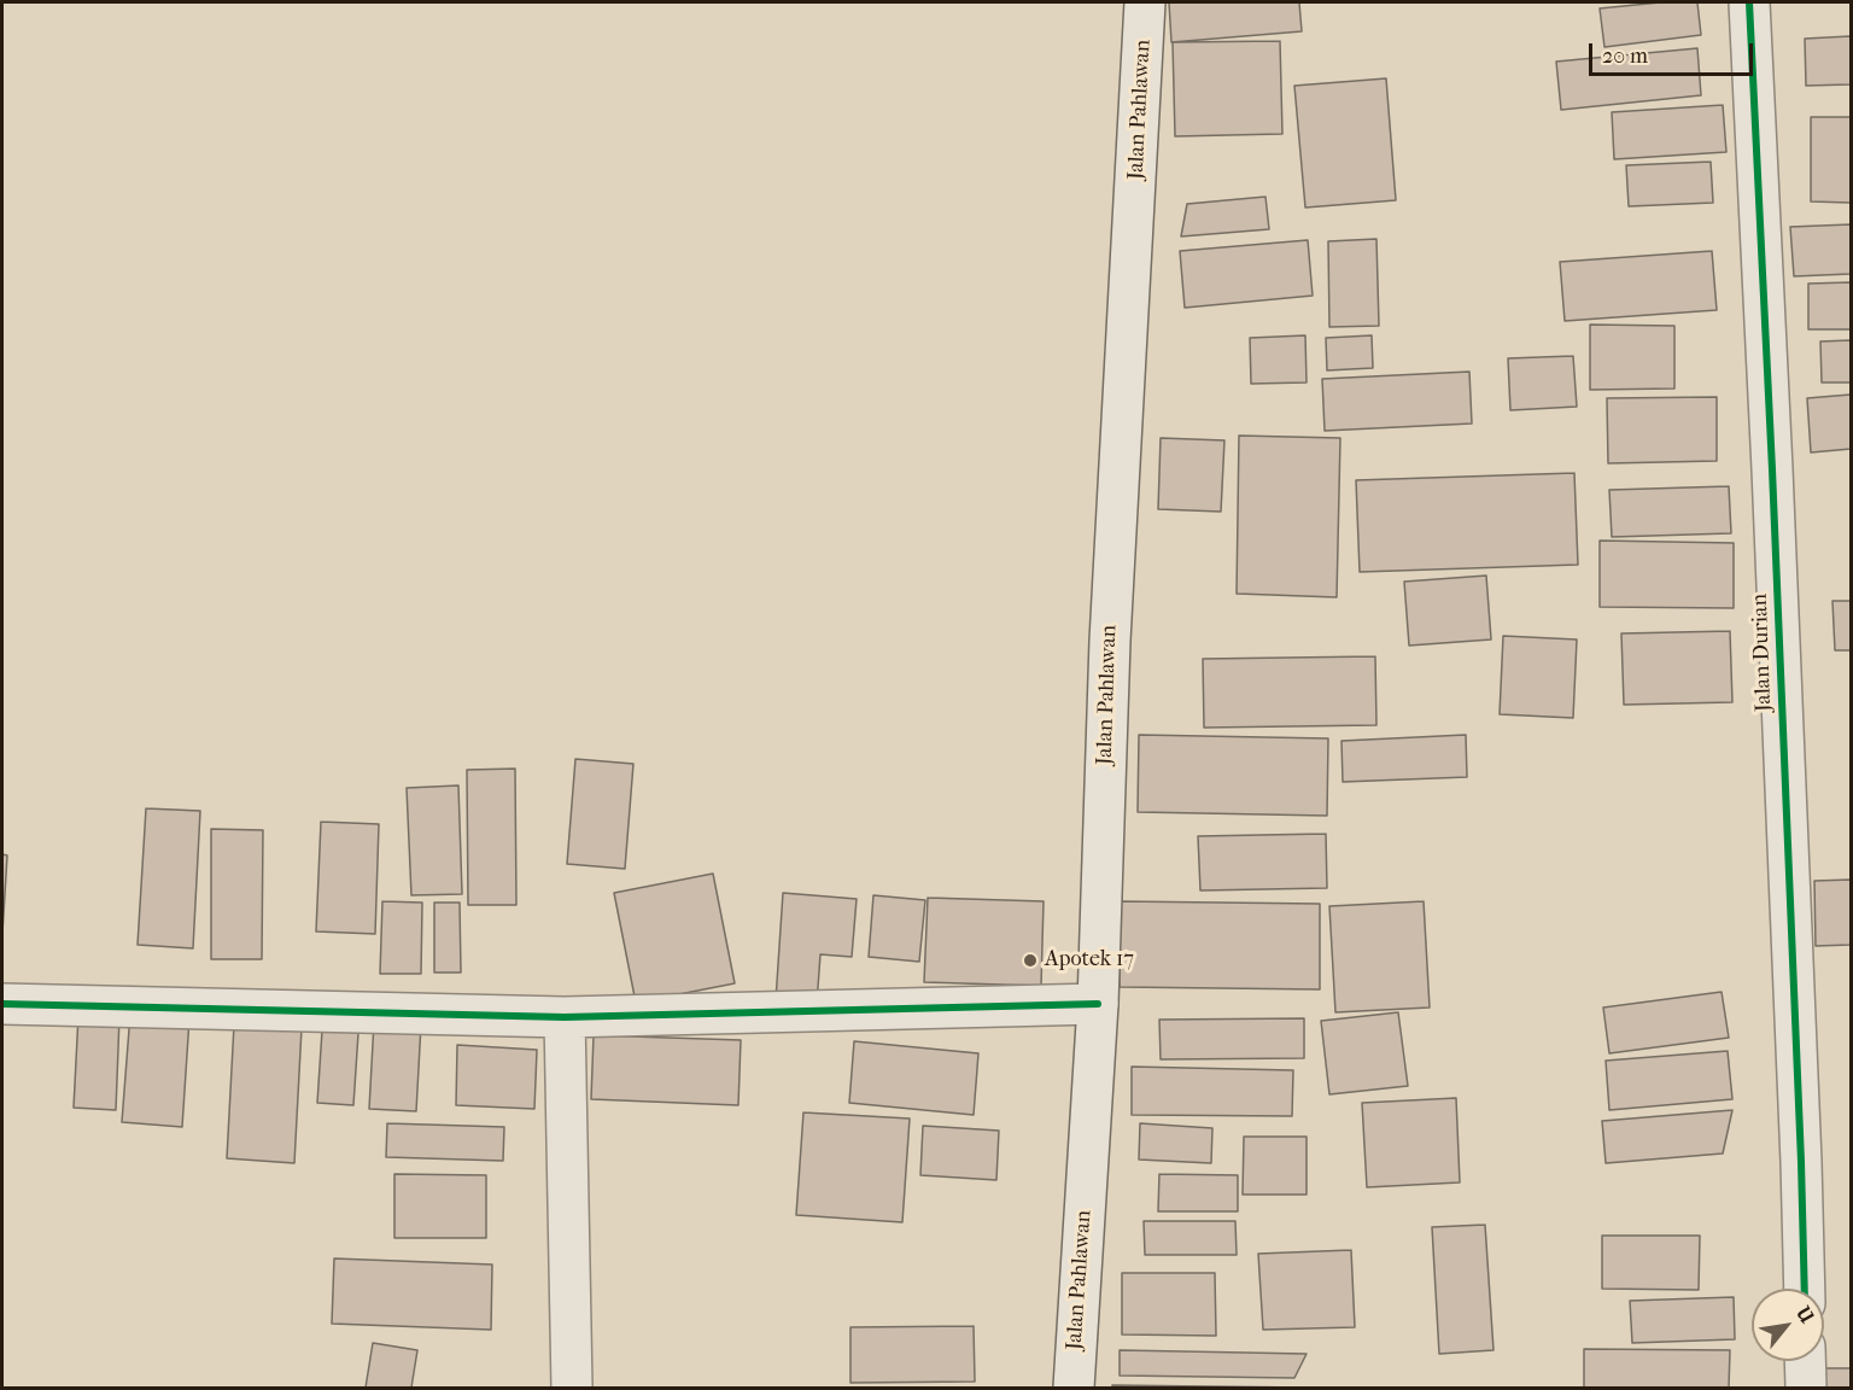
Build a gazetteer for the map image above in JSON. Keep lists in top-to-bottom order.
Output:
{
  "streets": {
    "street": ["Jalan Pahlawan", "Jalan Durian"]
  },
  "places": ["Apotek 17"],
  "scale_bar": "20 m",
  "north": "top right"
}
